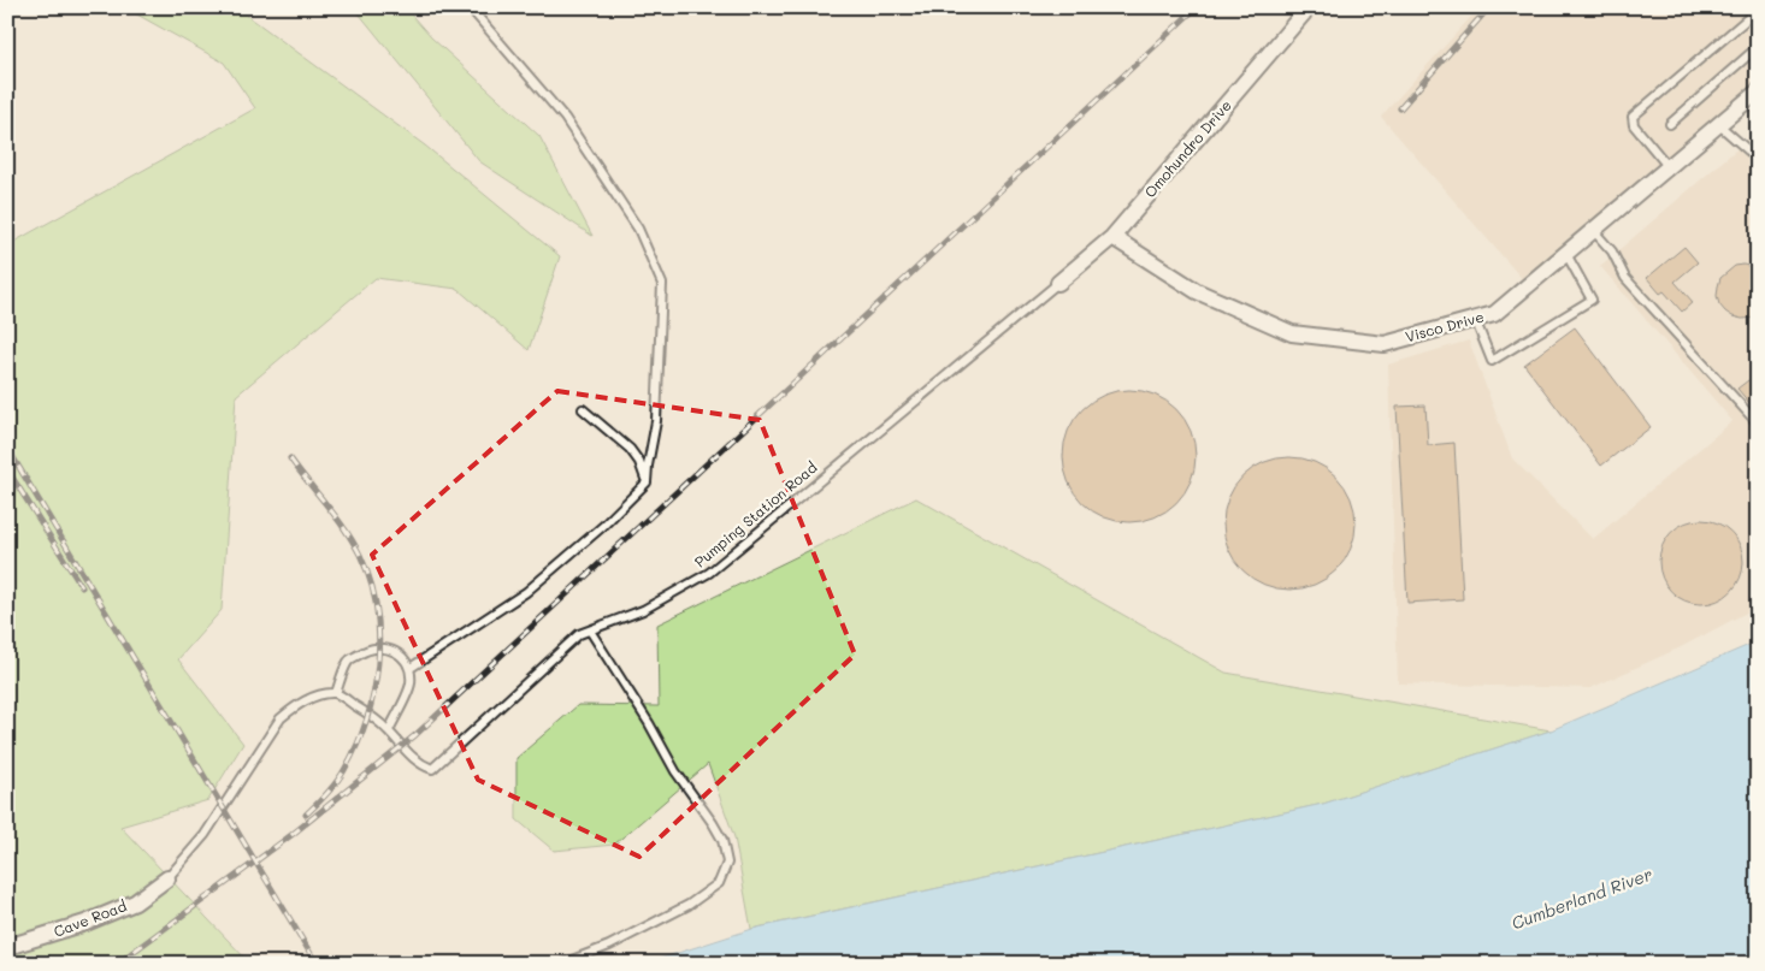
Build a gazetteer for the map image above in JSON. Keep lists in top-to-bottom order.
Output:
{
  "streets": {
    "street": ["Omohundro Drive", "Visco Drive", "Cave Road"],
    "lane": ["Pumping Station Road"]
  },
  "crossings": [
    ["Omohundro Drive", "Visco Drive"],
    ["Omohundro Drive", "Pumping Station Road"]
  ],
  "water": ["Cumberland River"]
}
